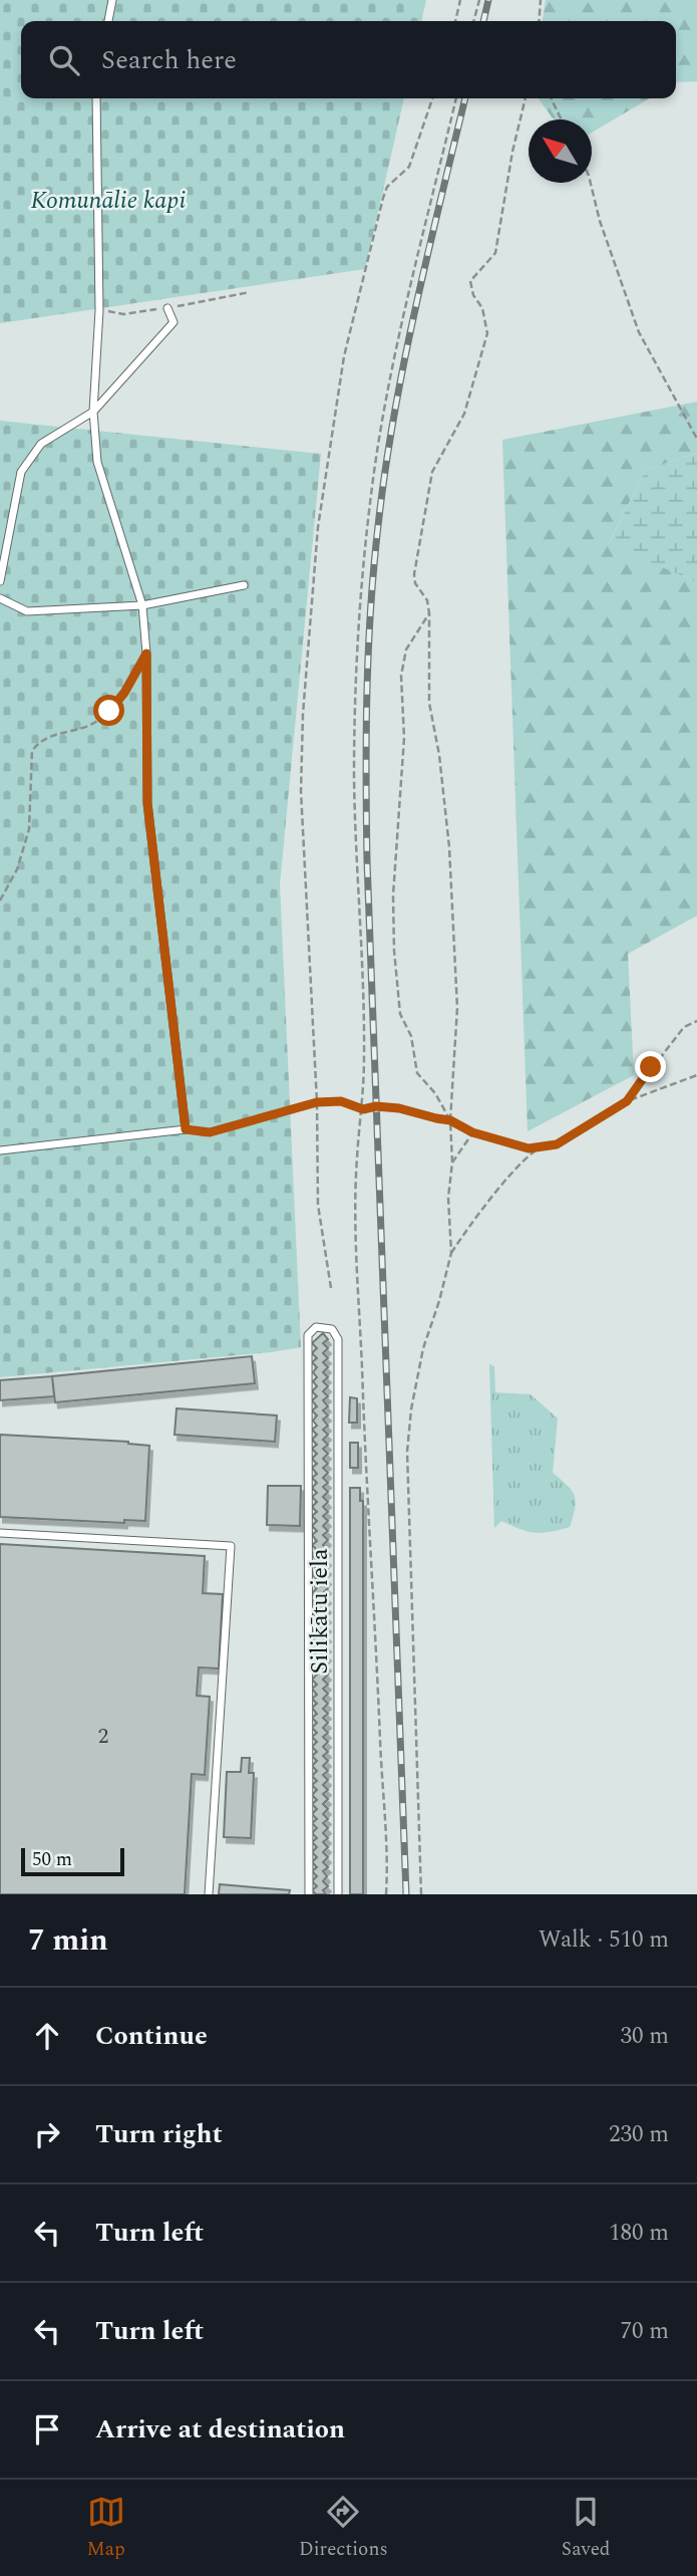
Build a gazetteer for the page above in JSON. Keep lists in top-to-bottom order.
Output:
{
  "streets": {
    "lane": ["Silikātu iela"]
  },
  "parks": ["Komunālie kapi"],
  "house_numbers": ["2"],
  "scale_bar": "50 m",
  "north": "top left",
  "page": {
    "search": "Search here",
    "scale": "50 m",
    "heading": ["7 min", "Walk · 510 m"],
    "list": [
      ["Continue", "30 m"],
      ["Turn right", "230 m"],
      ["Turn left", "180 m"],
      ["Turn left", "70 m"],
      "Arrive at destination"
    ],
    "nav": ["Map", "Directions", "Saved"]
  }
}
